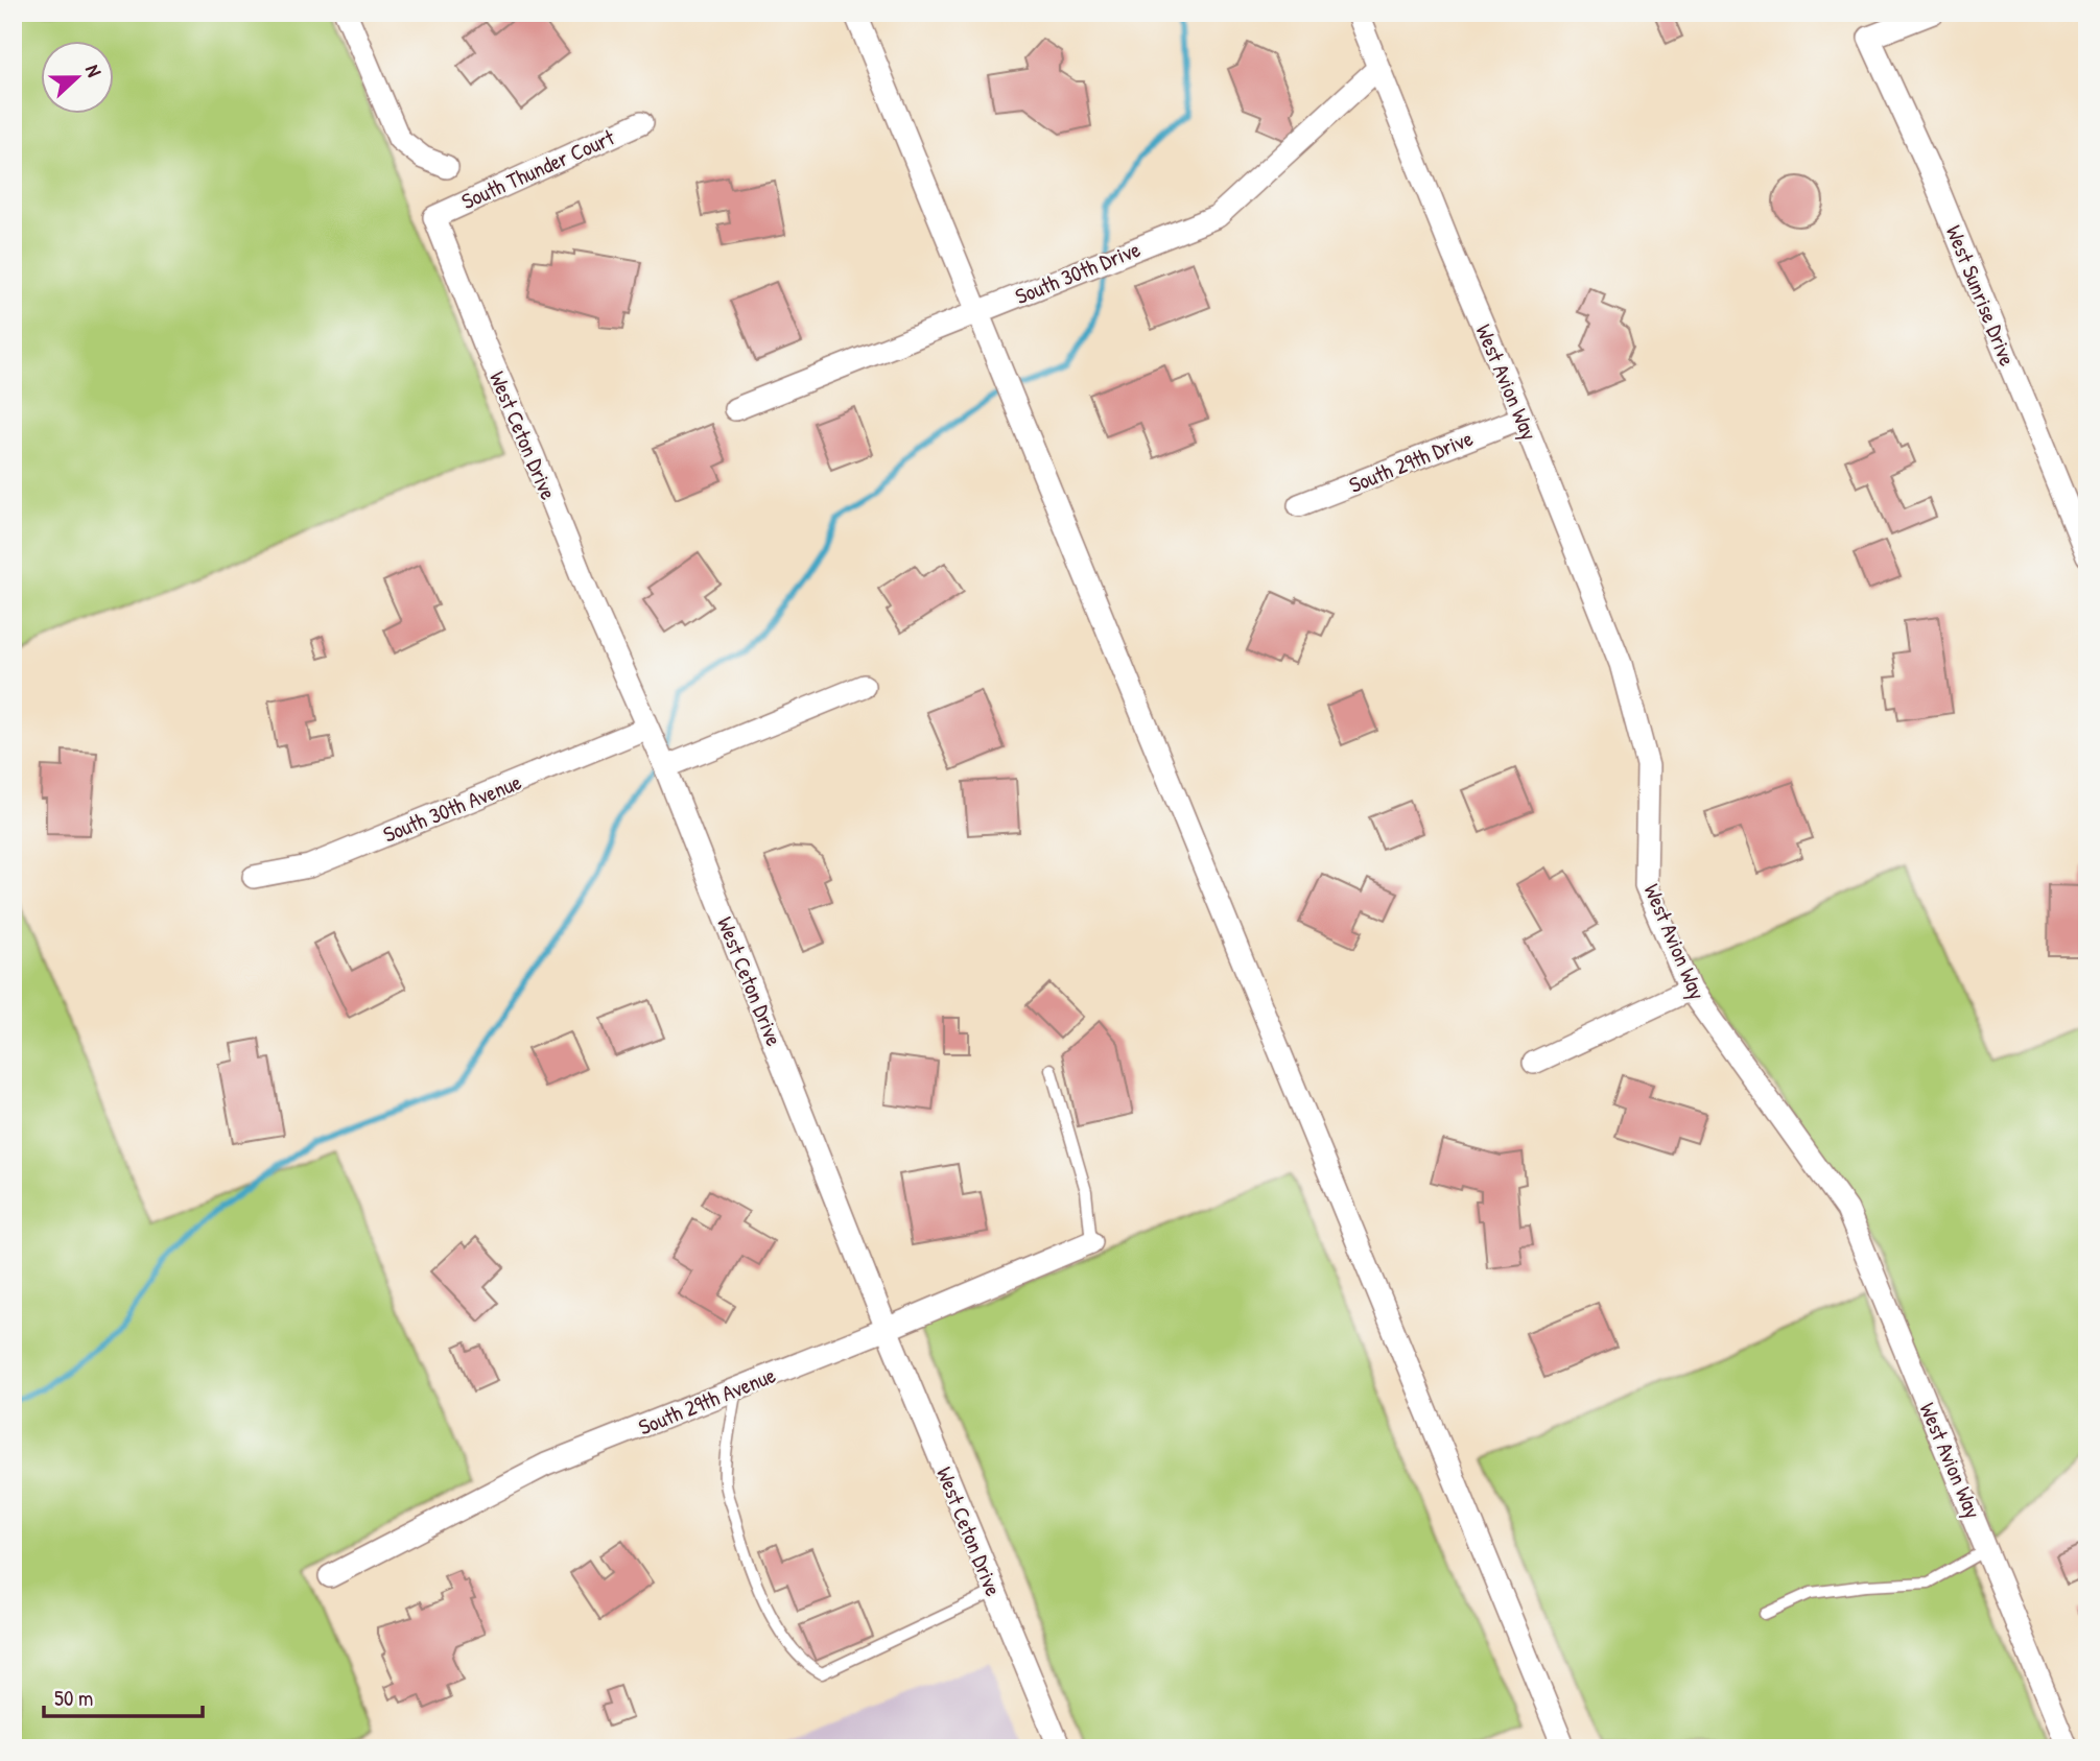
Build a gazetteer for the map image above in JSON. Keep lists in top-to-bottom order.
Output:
{
  "streets": {
    "street": [
      "South Thunder Court",
      "South 30th Drive",
      "West Sunrise Drive",
      "West Avion Way",
      "West Ceton Drive",
      "South 29th Drive",
      "South 30th Avenue",
      "South 29th Avenue"
    ]
  },
  "crossings": [
    ["South Thunder Court", "West Ceton Drive"],
    ["South 30th Drive", "West Avion Way"],
    ["West Avion Way", "South 29th Drive"],
    ["West Ceton Drive", "South 30th Avenue"],
    ["West Ceton Drive", "South 29th Avenue"]
  ],
  "scale_bar": "50 m",
  "north": "right"
}
